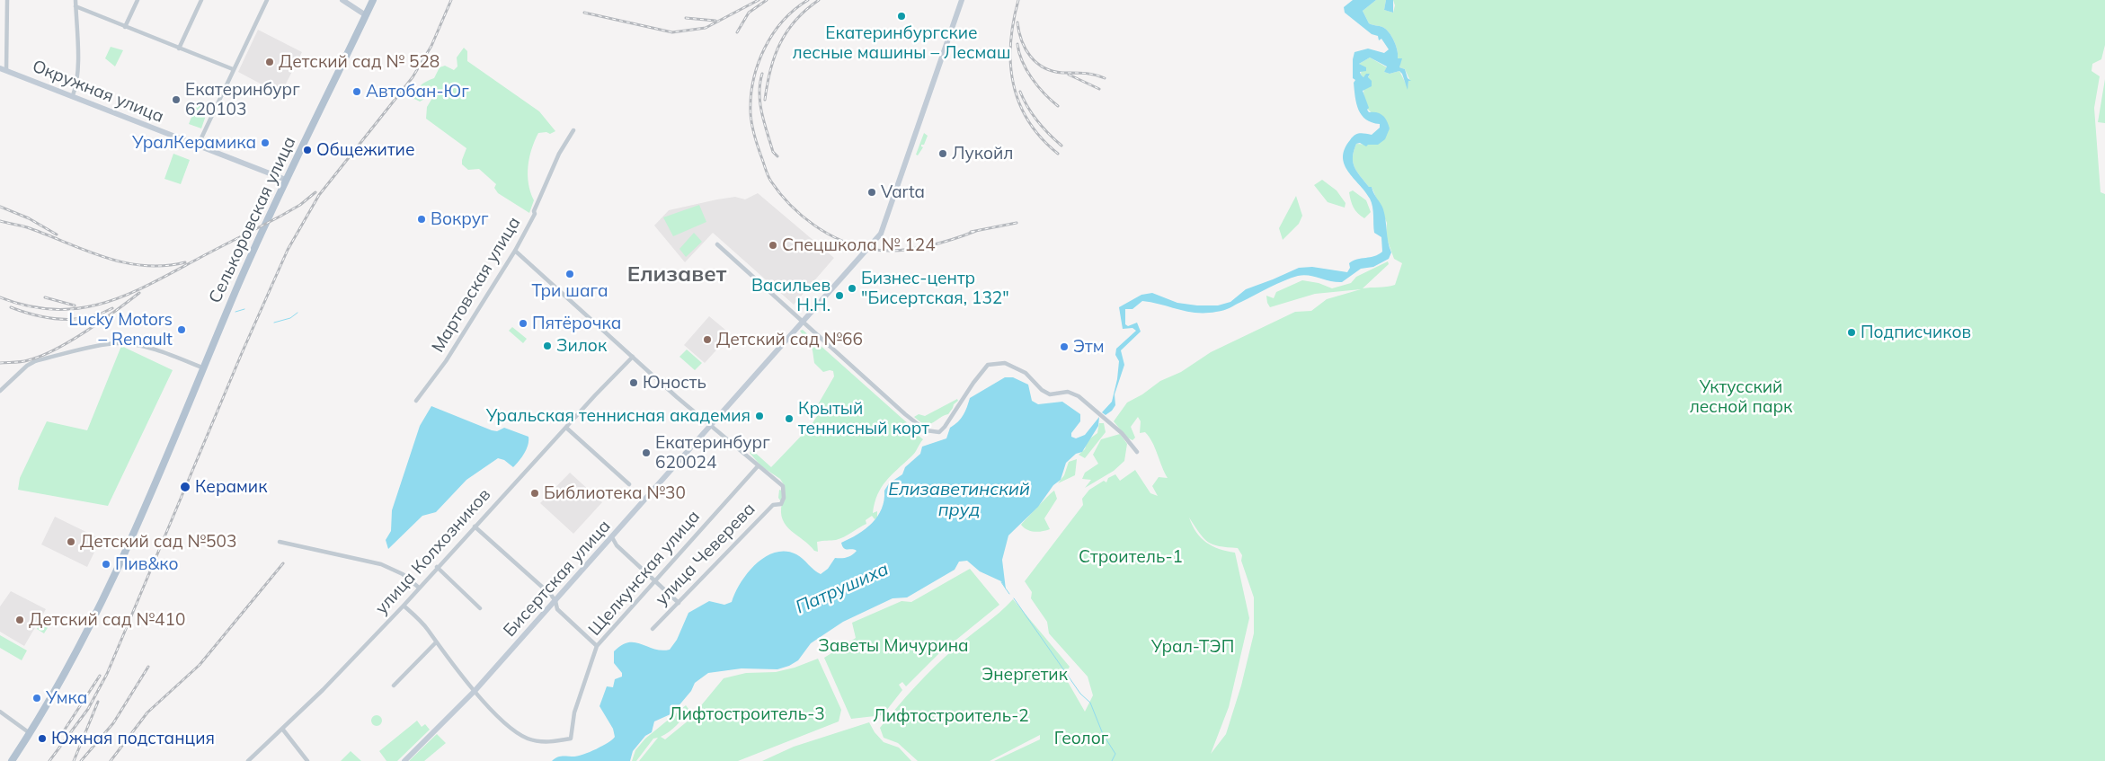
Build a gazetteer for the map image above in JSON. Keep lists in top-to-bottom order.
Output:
{
  "streets": {
    "main road": ["Окружная улица", "Селькоровская улица", "Бисертская улица"],
    "street": [
      "Мартовская улица",
      "улица Колхозников",
      "улица Чеверева",
      "Щелкунская улица"
    ]
  },
  "crossings": [
    ["Окружная улица", "Селькоровская улица"],
    ["улица Чеверева", "Щелкунская улица"],
    ["Щелкунская улица", "Бисертская улица"]
  ],
  "districts": ["Елизавет"],
  "water": ["Елизаветинский пруд", "Патрушиха"],
  "parks": [
    "Уктусский лесной парк",
    "Строитель-1",
    "Заветы Мичурина",
    "Урал-ТЭП",
    "Энергетик",
    "Лифтостроитель-3",
    "Лифтостроитель-2",
    "Геолог"
  ],
  "places": [
    "Екатеринбургские лесные машины – Лесмаш",
    "Детский сад № 528",
    "Автобан-Юг",
    "Екатеринбург 620103",
    "УралКерамика",
    "Общежитие",
    "Лукойл",
    "Varta",
    "Вокруг",
    "Спецшкола № 124",
    "Три шага",
    "Бизнес-центр \"Бисертская, 132\"",
    "Васильев Н.Н.",
    "Пятёрочка",
    "Lucky Motors – Renault",
    "Подписчиков",
    "Детский сад №66",
    "Зилок",
    "Этм",
    "Юность",
    "Уральская теннисная академия",
    "Крытый теннисный корт",
    "Екатеринбург 620024",
    "Керамик",
    "Библиотека №30",
    "Детский сад №503",
    "Пив&ко",
    "Детский сад №410",
    "Умка",
    "Южная подстанция"
  ]
}
